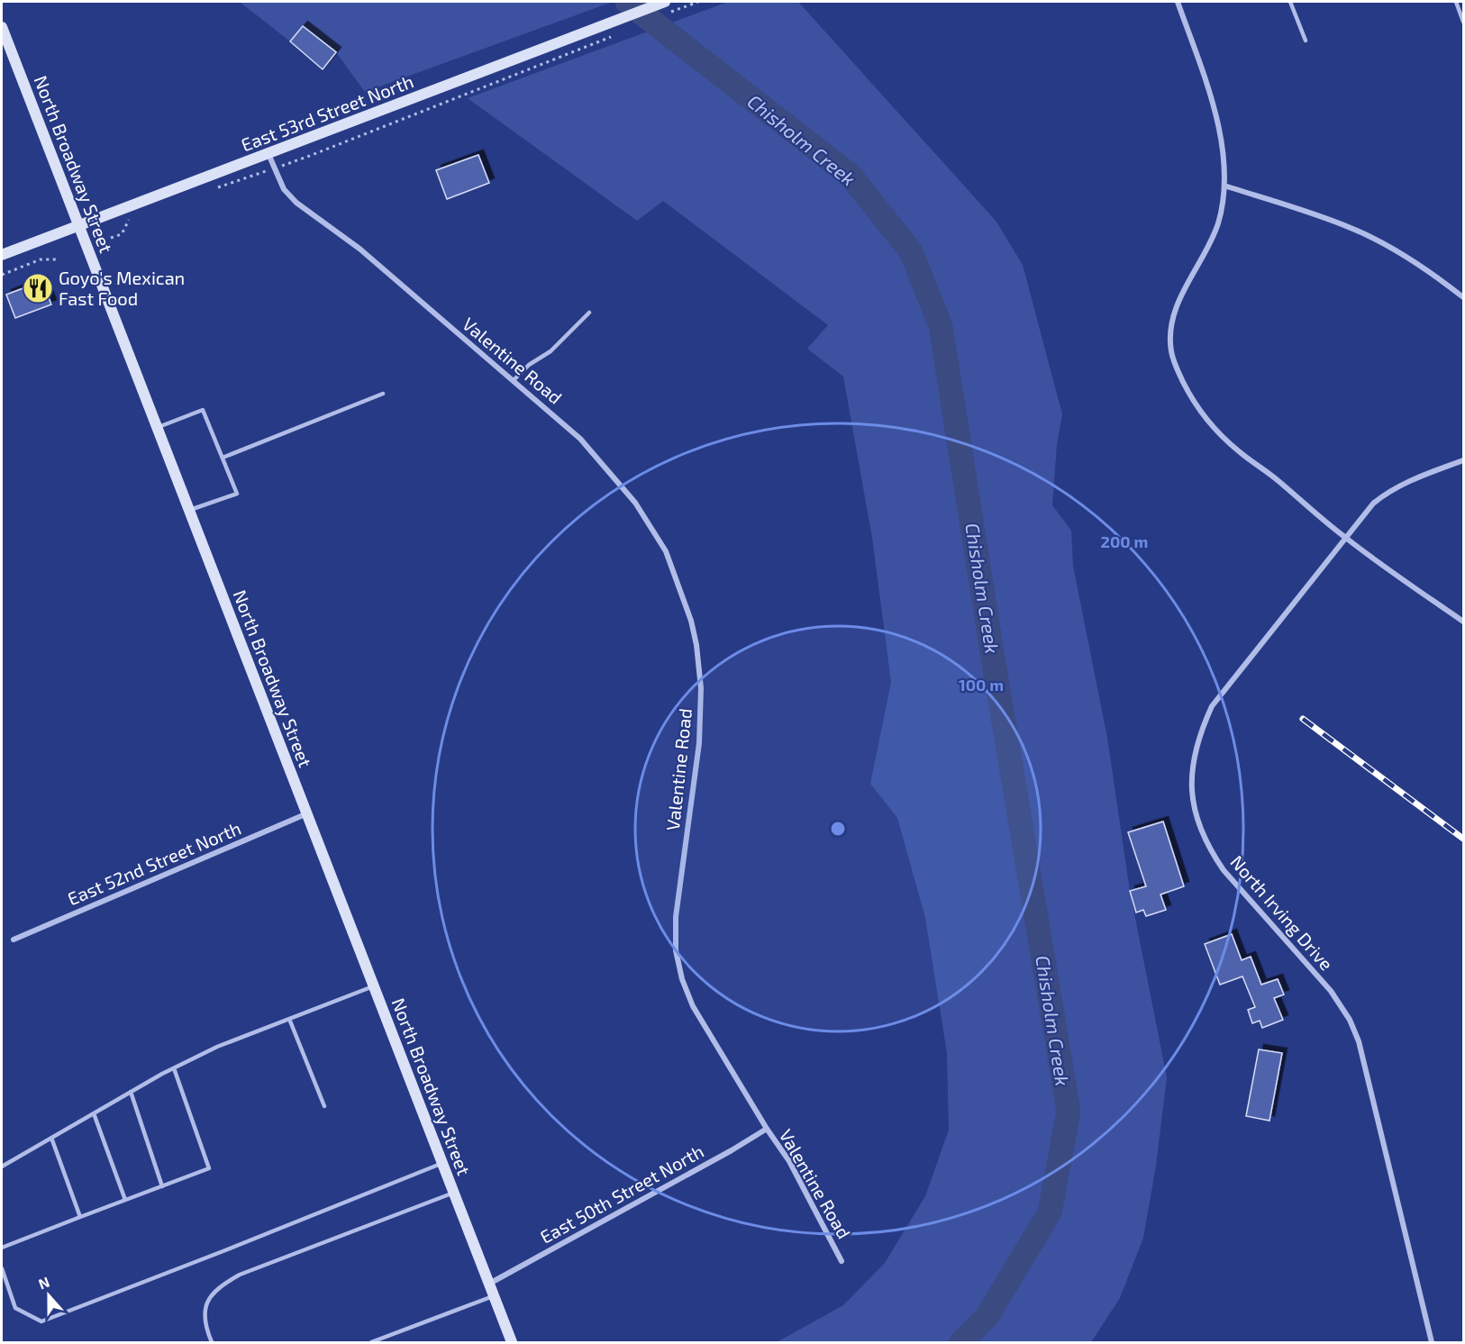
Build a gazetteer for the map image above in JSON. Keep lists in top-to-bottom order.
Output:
{
  "streets": {
    "main road": ["East 53rd Street North", "North Broadway Street"],
    "street": [
      "Valentine Road",
      "East 52nd Street North",
      "North Irving Drive",
      "East 50th Street North"
    ]
  },
  "crossings": [
    ["East 53rd Street North", "North Broadway Street"],
    ["East 53rd Street North", "Valentine Road"],
    ["North Broadway Street", "East 52nd Street North"],
    ["North Broadway Street", "East 50th Street North"],
    ["Valentine Road", "East 50th Street North"]
  ],
  "water": ["Chisholm Creek"],
  "places": {
    "restaurant": ["Goyo's Mexican Fast Food"]
  },
  "north": "top",
  "rings": ["200 m", "100 m"]
}
